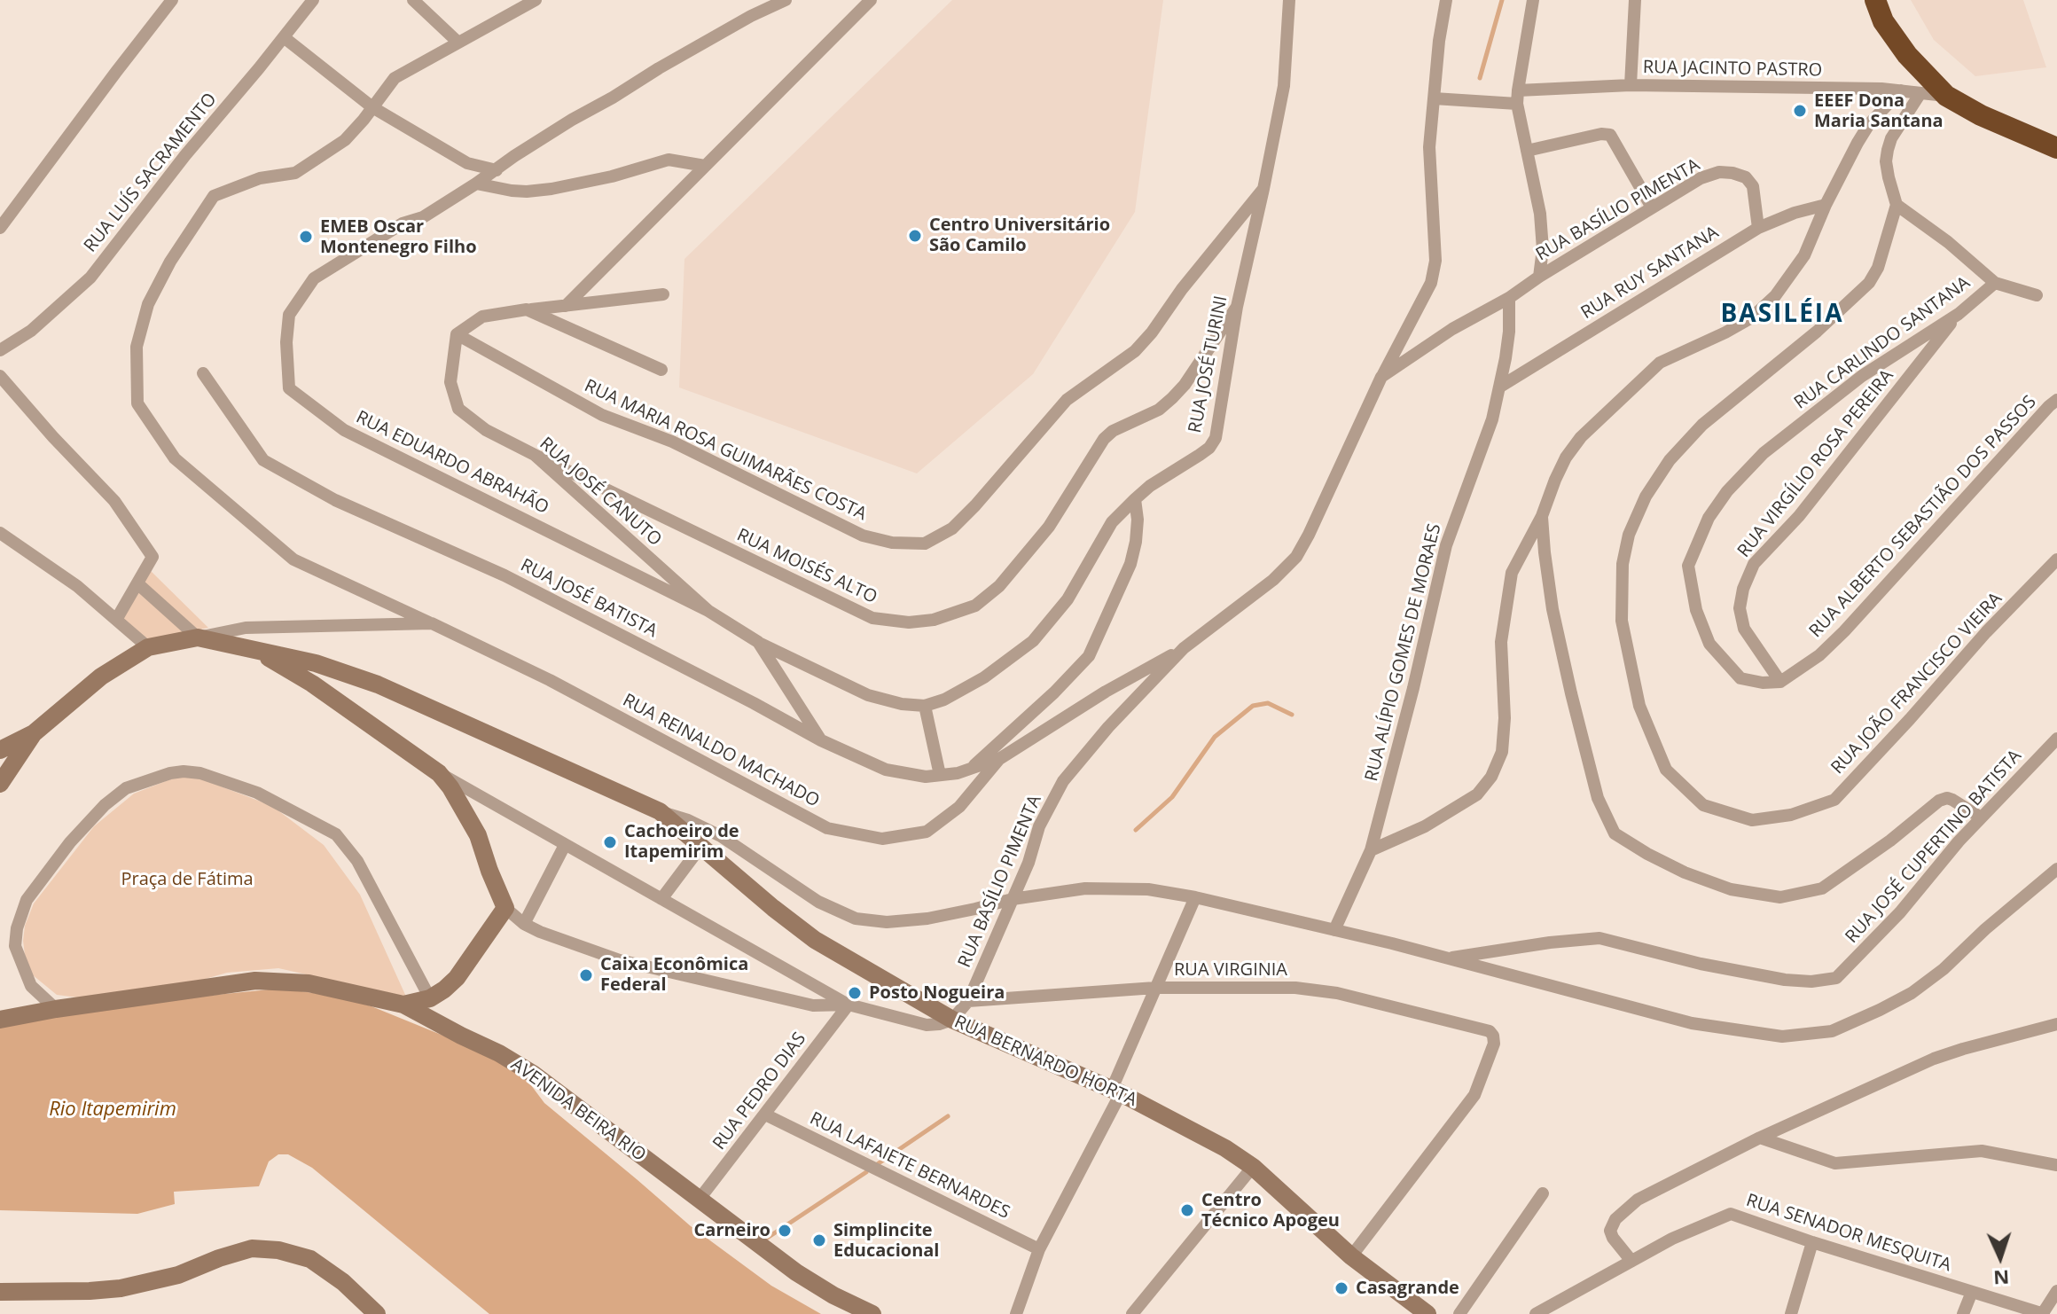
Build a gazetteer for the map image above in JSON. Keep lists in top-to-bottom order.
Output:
{
  "streets": {
    "main road": ["RUA BERNARDO HORTA", "AVENIDA BEIRA RIO"],
    "street": [
      "RUA JACINTO PASTRO",
      "RUA LUÍS SACRAMENTO",
      "RUA BASÍLIO PIMENTA",
      "RUA RUY SANTANA",
      "RUA CARLINDO SANTANA",
      "RUA JOSÉ TURINI",
      "RUA MARIA ROSA GUIMARÃES COSTA",
      "RUA EDUARDO ABRAHÃO",
      "RUA VIRGÍLIO ROSA PEREIRA",
      "RUA JOSÉ CANUTO",
      "RUA ALBERTO SEBASTIÃO DOS PASSOS",
      "RUA MOISÉS ALTO",
      "RUA JOSÉ BATISTA",
      "RUA ALÍPIO GOMES DE MORAES",
      "RUA JOÃO FRANCISCO VIEIRA",
      "RUA REINALDO MACHADO",
      "RUA JOSÉ CUPERTINO BATISTA",
      "RUA VIRGINIA",
      "RUA PEDRO DIAS",
      "RUA LAFAIETE BERNARDES",
      "RUA SENADOR MESQUITA"
    ]
  },
  "crossings": [
    ["RUA JACINTO PASTRO", "RUA BASÍLIO PIMENTA"],
    ["RUA BASÍLIO PIMENTA", "RUA RUY SANTANA"],
    ["RUA BASÍLIO PIMENTA", "RUA ALÍPIO GOMES DE MORAES"],
    ["RUA BASÍLIO PIMENTA", "RUA REINALDO MACHADO"],
    ["RUA BASÍLIO PIMENTA", "RUA VIRGINIA"],
    ["RUA BASÍLIO PIMENTA", "RUA BERNARDO HORTA"],
    ["RUA RUY SANTANA", "RUA ALÍPIO GOMES DE MORAES"],
    ["RUA CARLINDO SANTANA", "RUA VIRGÍLIO ROSA PEREIRA"],
    ["RUA CARLINDO SANTANA", "RUA ALBERTO SEBASTIÃO DOS PASSOS"],
    ["RUA JOSÉ TURINI", "RUA MARIA ROSA GUIMARÃES COSTA"],
    ["RUA JOSÉ TURINI", "RUA MOISÉS ALTO"],
    ["RUA MARIA ROSA GUIMARÃES COSTA", "RUA JOSÉ CANUTO"],
    ["RUA EDUARDO ABRAHÃO", "RUA JOSÉ CANUTO"],
    ["RUA VIRGÍLIO ROSA PEREIRA", "RUA ALBERTO SEBASTIÃO DOS PASSOS"],
    ["RUA JOSÉ CANUTO", "RUA MOISÉS ALTO"],
    ["RUA JOSÉ CANUTO", "RUA JOSÉ BATISTA"],
    ["RUA JOSÉ BATISTA", "RUA REINALDO MACHADO"],
    ["RUA REINALDO MACHADO", "RUA BERNARDO HORTA"],
    ["RUA VIRGINIA", "RUA BERNARDO HORTA"],
    ["RUA PEDRO DIAS", "AVENIDA BEIRA RIO"],
    ["RUA PEDRO DIAS", "RUA LAFAIETE BERNARDES"]
  ],
  "districts": ["BASILÉIA"],
  "water": ["Rio Itapemirim"],
  "parks": ["Praça de Fátima"],
  "places": [
    "EEEF Dona Maria Santana",
    "Centro Universitário São Camilo",
    "EMEB Oscar Montenegro Filho",
    "Cachoeiro de Itapemirim",
    "Caixa Econômica Federal",
    "Posto Nogueira",
    "Centro Técnico Apogeu",
    "Carneiro",
    "Simplincite Educacional",
    "Casagrande"
  ],
  "north": "bottom"
}
